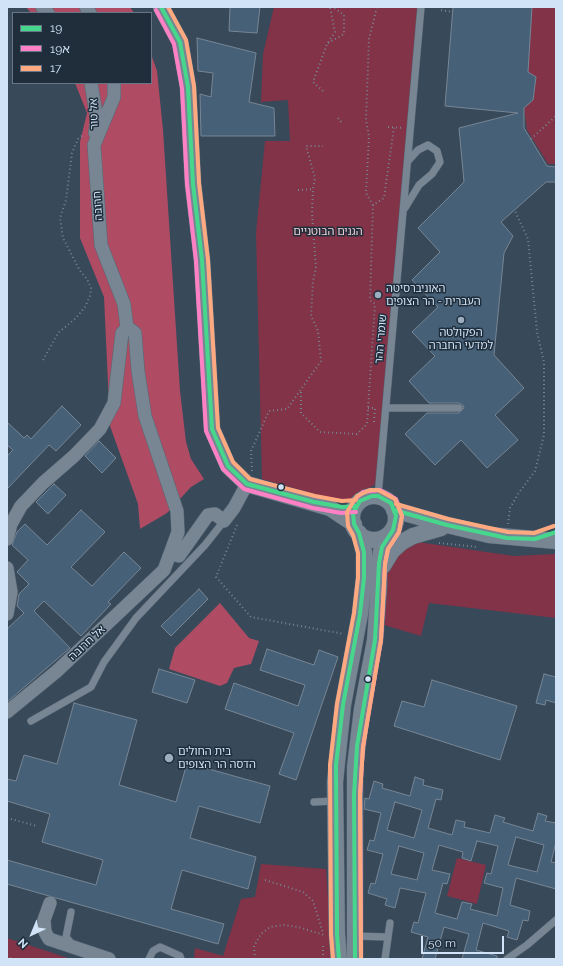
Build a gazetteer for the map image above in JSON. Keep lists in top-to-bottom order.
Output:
{
  "streets": {
    "street": ["אל טור", "חרובה", "אל חרובה"],
    "lane": ["שומרי ההר"]
  },
  "crossings": [
    ["אל טור", "חרובה"]
  ],
  "parks": ["הגנים הבוטניים"],
  "places": ["האוניברסיטה העברית - הר הצופים", "הפקולטה למדעי החברה", "בית החולים הדסה הר הצופים"],
  "lines": ["transit line 19", "transit line 17", "transit line 19א"],
  "legend": ["19", "19א", "17"],
  "scale_bar": "50 m",
  "north": "bottom left"
}
